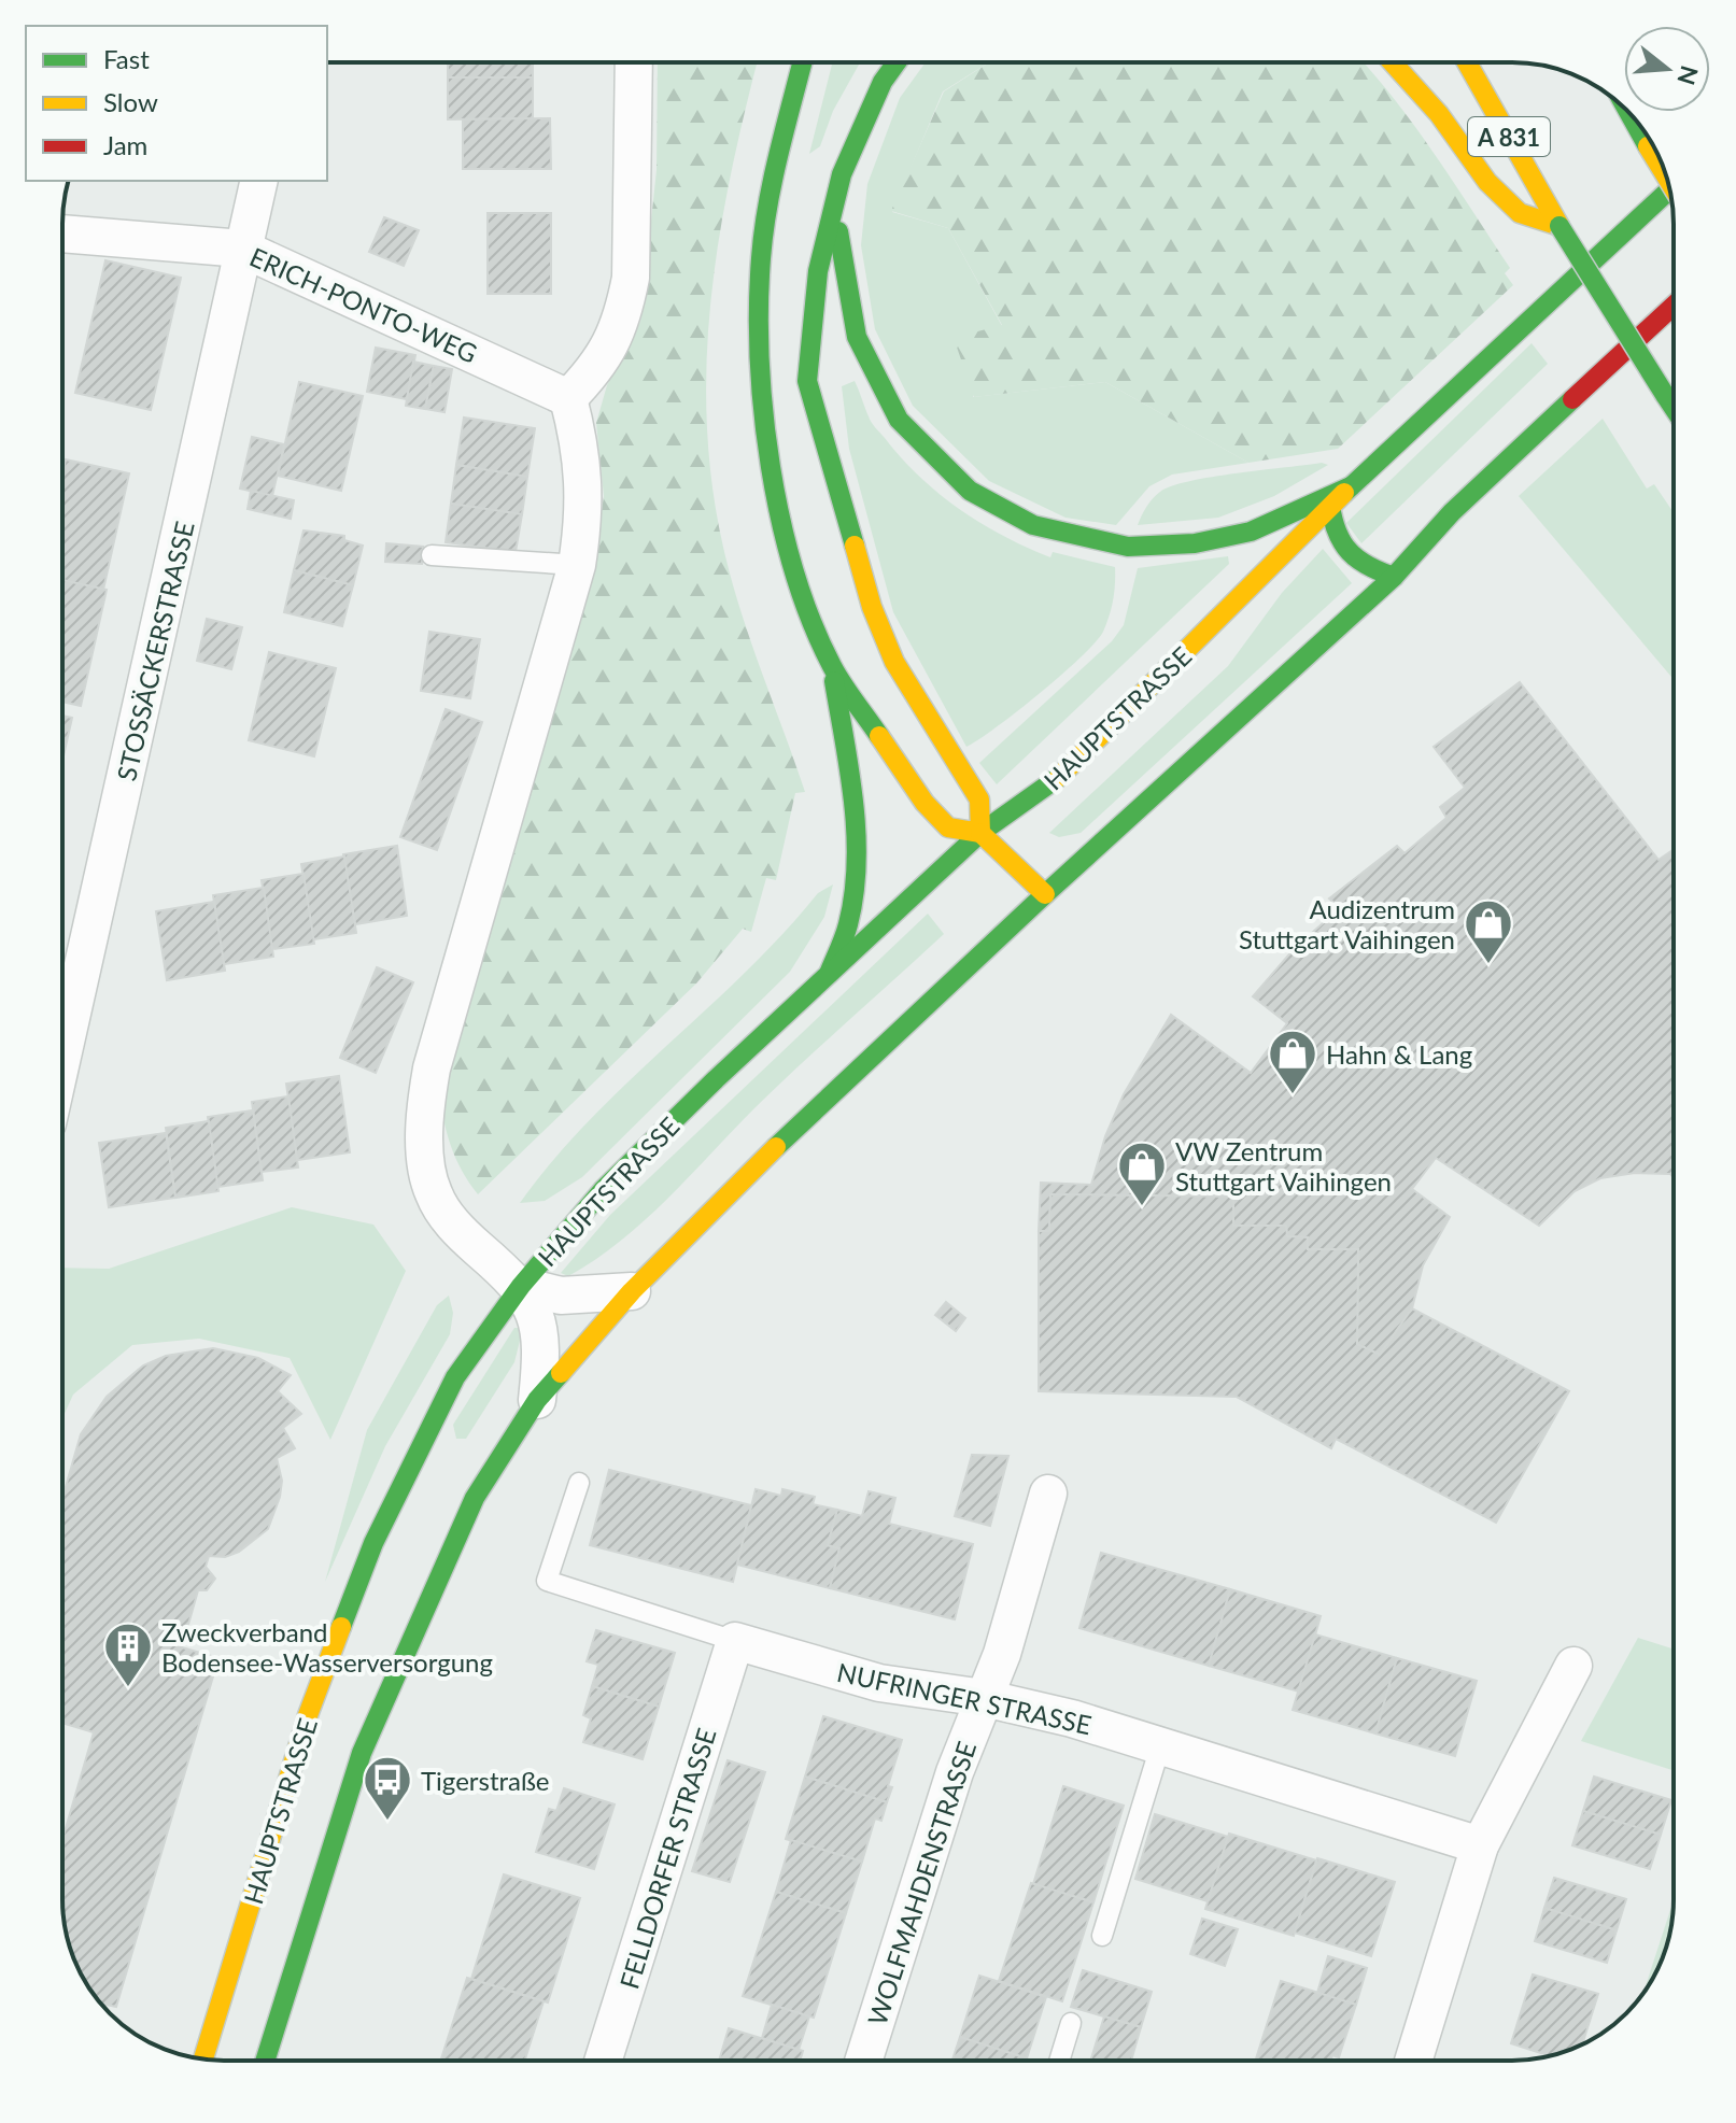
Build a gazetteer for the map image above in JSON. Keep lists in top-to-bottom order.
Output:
{
  "streets": {
    "main road": ["A 831", "HAUPTSTRASSE"],
    "street": [
      "ERICH-PONTO-WEG",
      "STOSSÄCKERSTRASSE",
      "NUFRINGER STRASSE",
      "FELLDORFER STRASSE",
      "WOLFMAHDENSTRASSE"
    ]
  },
  "crossings": [
    ["ERICH-PONTO-WEG", "STOSSÄCKERSTRASSE"],
    ["ERICH-PONTO-WEG", "HAUPTSTRASSE"],
    ["NUFRINGER STRASSE", "FELLDORFER STRASSE"],
    ["NUFRINGER STRASSE", "WOLFMAHDENSTRASSE"]
  ],
  "places": {
    "shop": ["Audizentrum Stuttgart Vaihingen", "Hahn & Lang", "VW Zentrum Stuttgart Vaihingen"],
    "building": ["Zweckverband Bodensee-Wasserversorgung"],
    "bus stop": ["Tigerstraße"]
  },
  "legend": ["Fast", "Slow", "Jam"],
  "north": "right"
}
